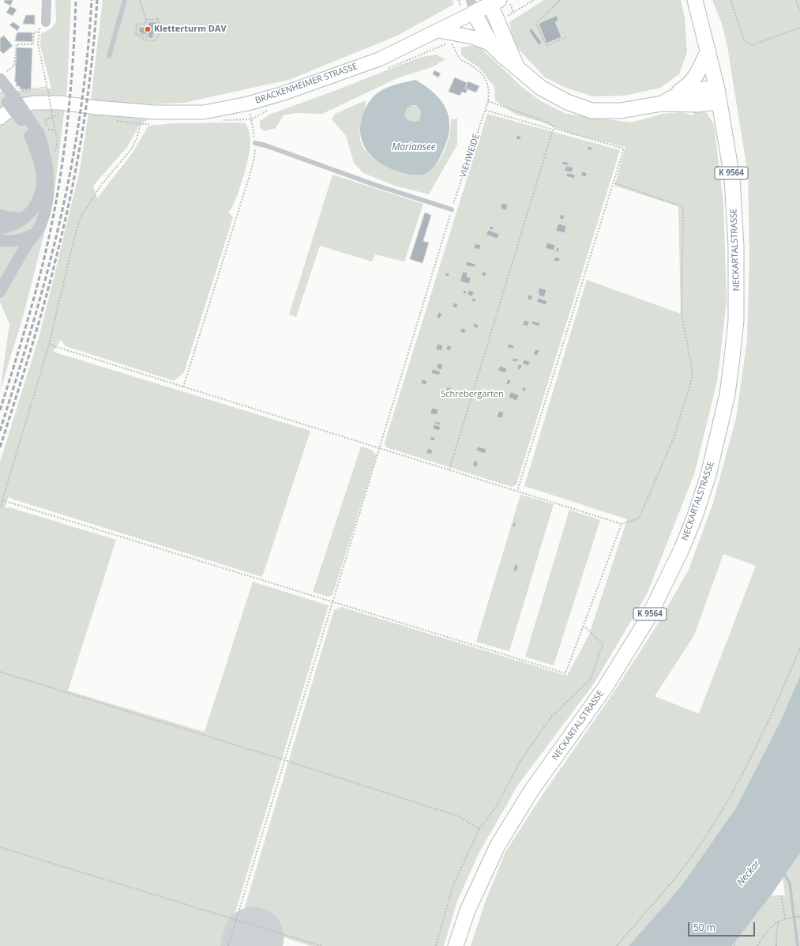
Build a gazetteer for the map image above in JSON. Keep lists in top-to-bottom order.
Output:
{
  "streets": {
    "main road": ["BRACKENHEIMER STRASSE", "K 9564", "NECKARTALSTRASSE"],
    "path": ["VIEHWEIDE"]
  },
  "crossings": [
    ["BRACKENHEIMER STRASSE", "NECKARTALSTRASSE"]
  ],
  "water": ["Mariansee", "Neckar"],
  "parks": ["Schrebergärten"],
  "places": ["Kletterturm DAV"],
  "scale_bar": "50 m"
}
